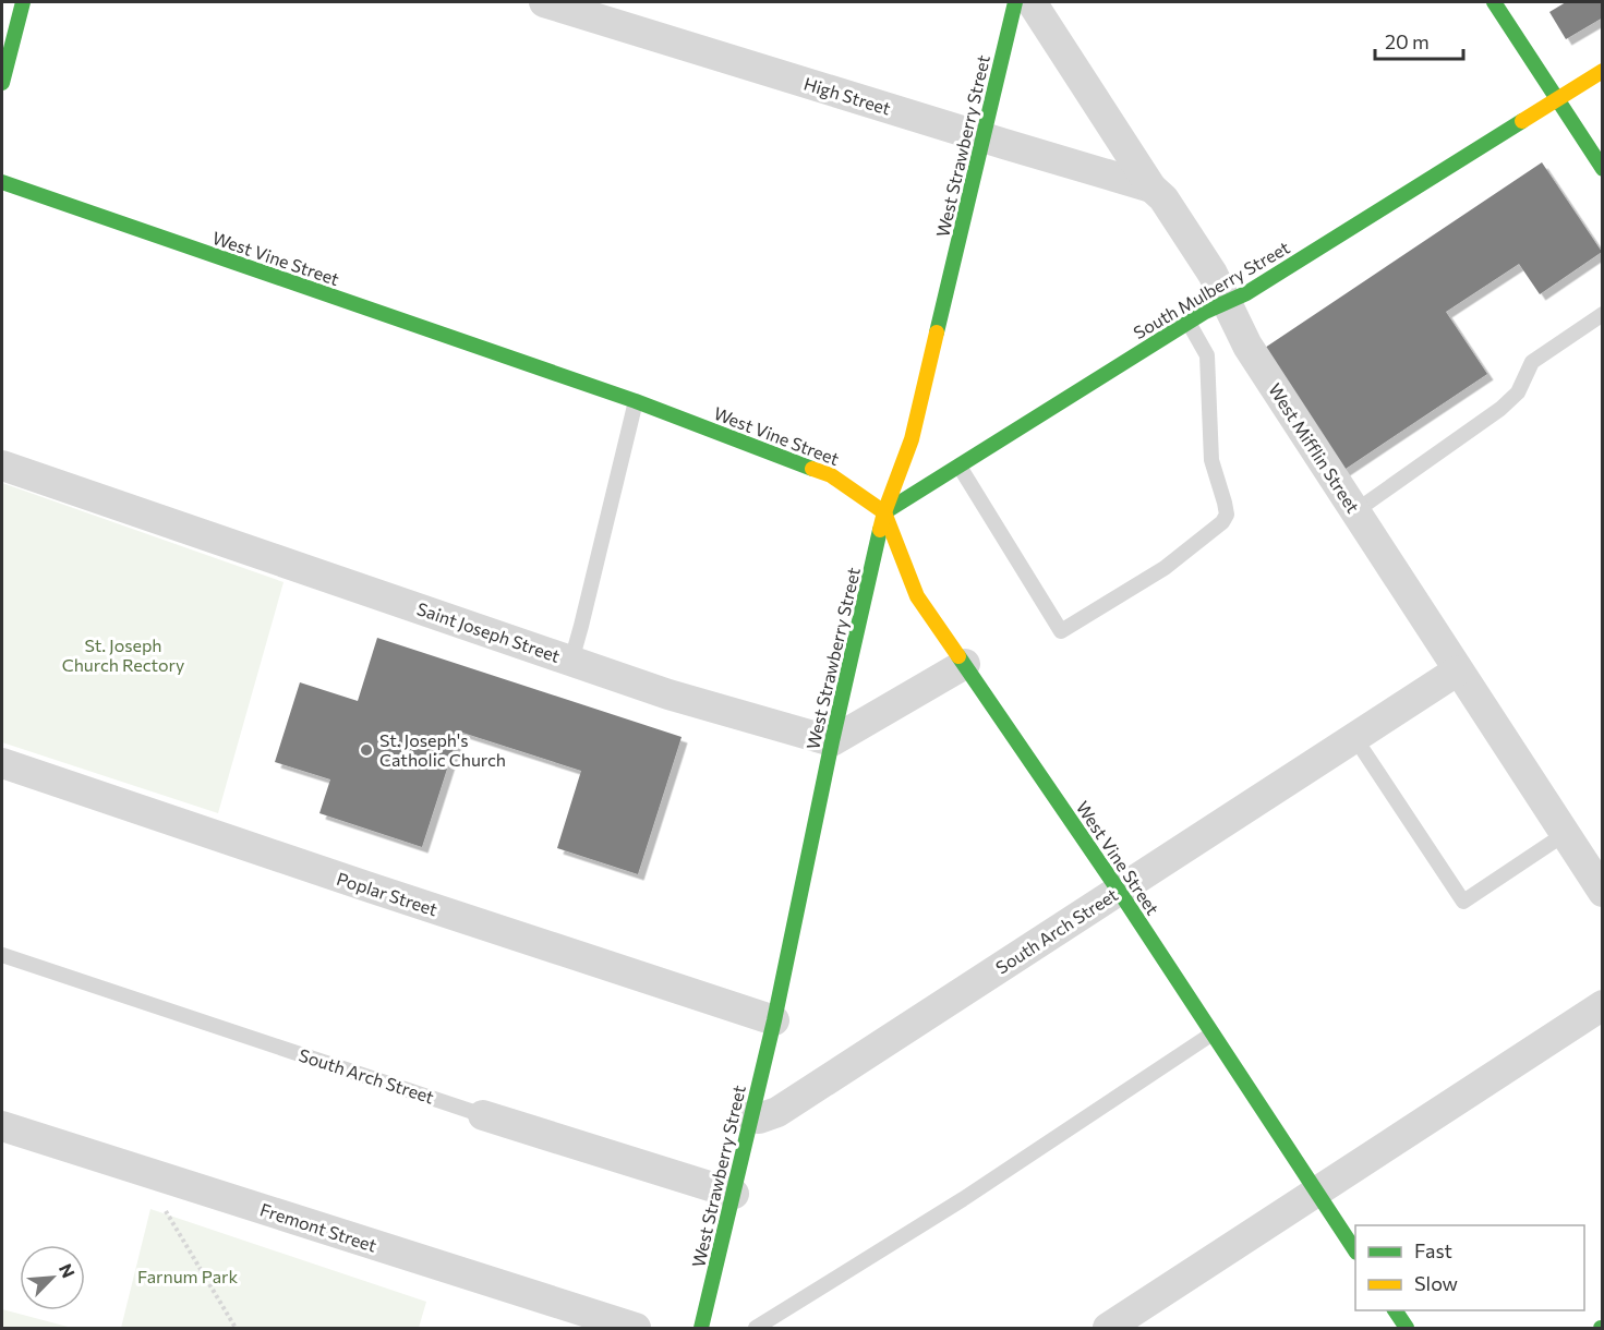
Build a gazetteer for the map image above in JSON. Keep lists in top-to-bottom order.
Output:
{
  "streets": {
    "street": [
      "High Street",
      "West Strawberry Street",
      "West Vine Street",
      "South Mulberry Street",
      "West Mifflin Street",
      "Saint Joseph Street",
      "Poplar Street",
      "South Arch Street",
      "Fremont Street"
    ]
  },
  "crossings": [
    ["High Street", "West Strawberry Street"],
    ["High Street", "West Mifflin Street"],
    ["West Strawberry Street", "West Vine Street"],
    ["West Strawberry Street", "South Mulberry Street"],
    ["West Strawberry Street", "Saint Joseph Street"],
    ["West Strawberry Street", "Poplar Street"],
    ["West Strawberry Street", "South Arch Street"],
    ["West Vine Street", "South Mulberry Street"],
    ["West Vine Street", "South Arch Street"],
    ["South Mulberry Street", "West Mifflin Street"],
    ["West Mifflin Street", "South Arch Street"]
  ],
  "parks": ["St. Joseph Church Rectory", "Farnum Park"],
  "places": ["St. Joseph's Catholic Church"],
  "legend": ["Fast", "Slow"],
  "scale_bar": "20 m",
  "north": "top right"
}
